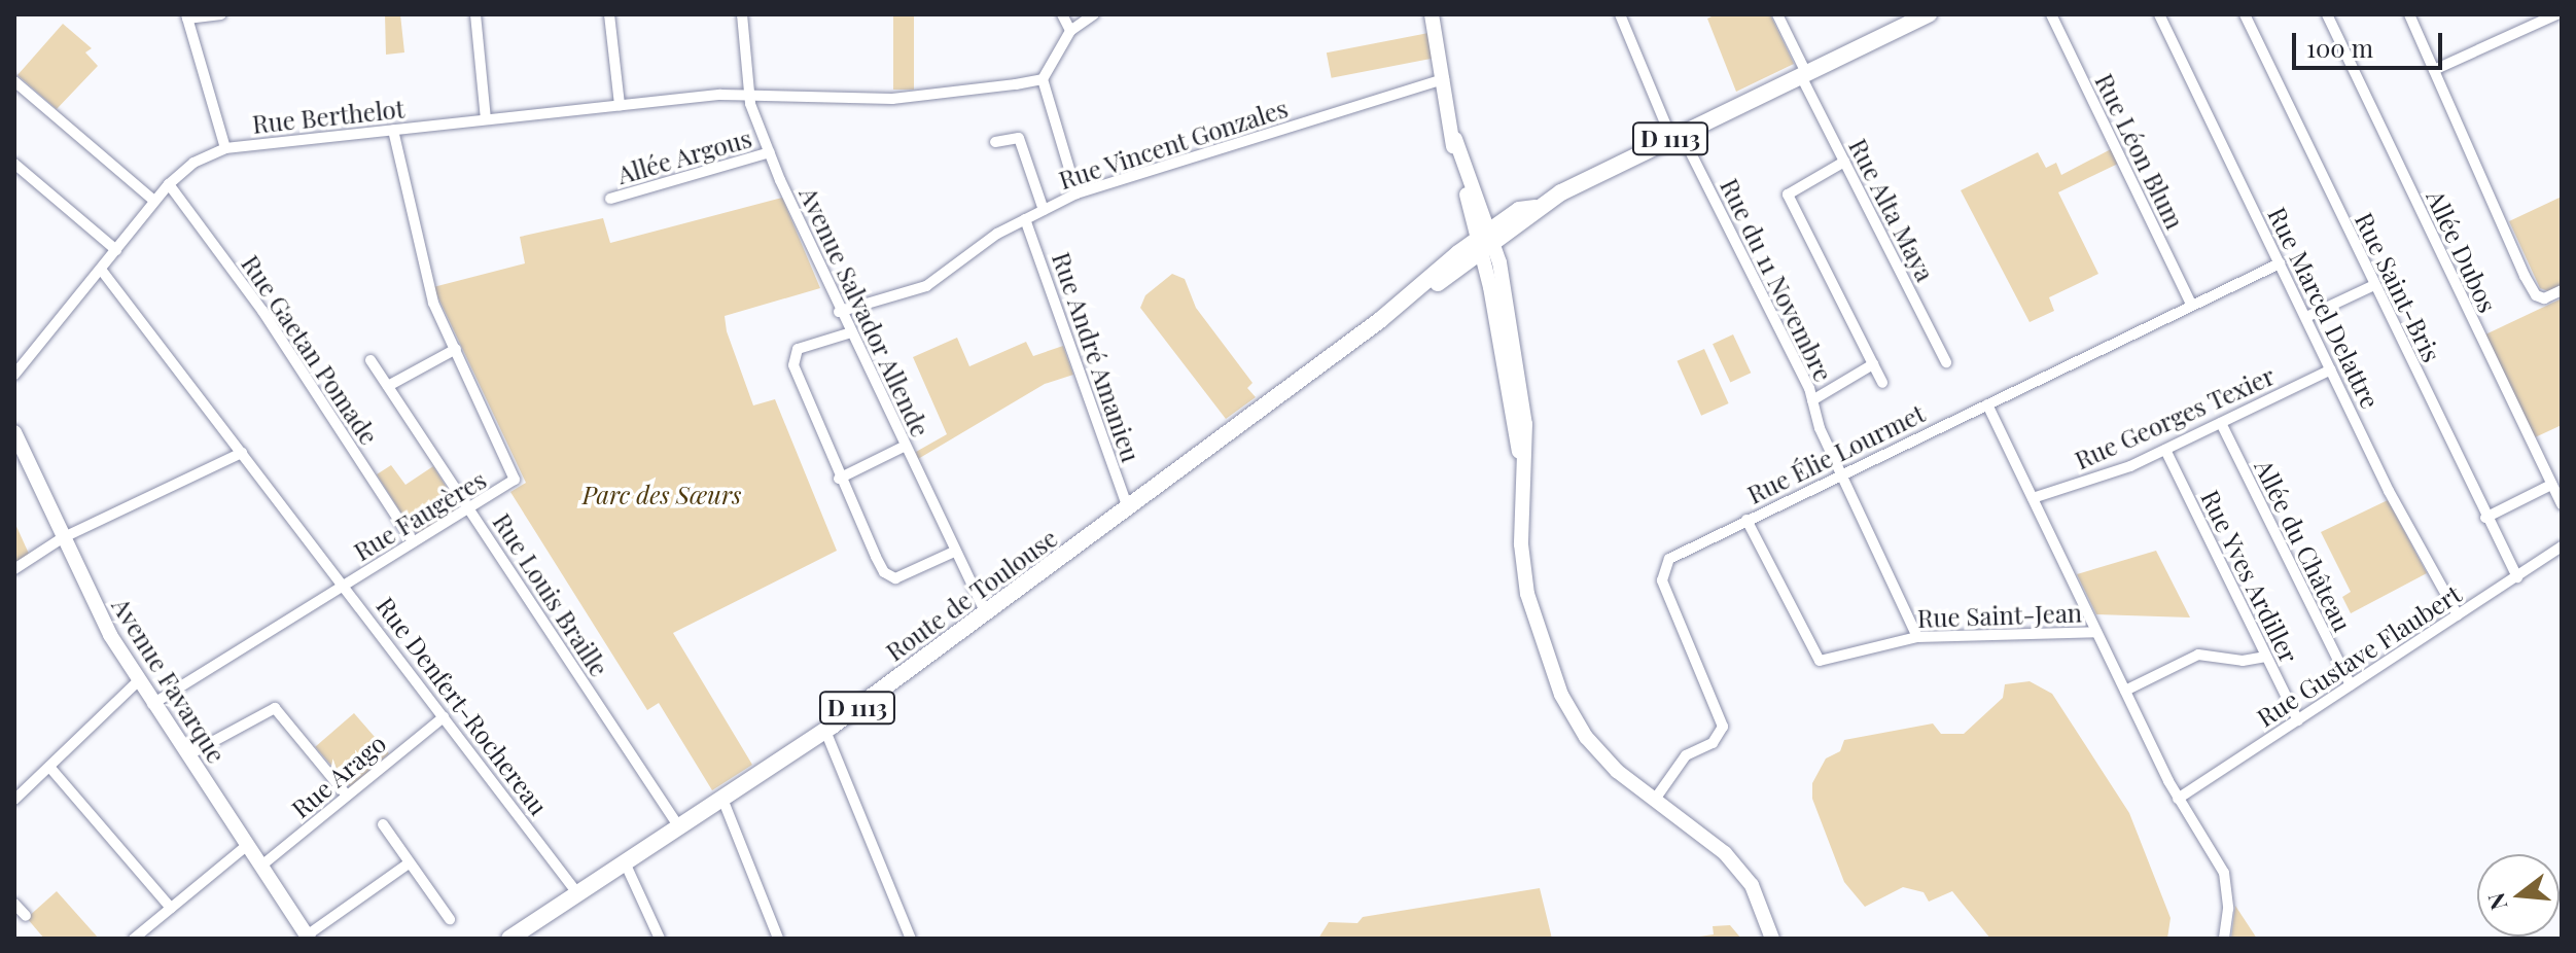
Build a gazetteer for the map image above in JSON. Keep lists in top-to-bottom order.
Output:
{
  "streets": {
    "main road": ["D 1113", "Route de Toulouse"],
    "street": [
      "Rue Berthelot",
      "Rue Vincent Gonzales",
      "Rue Léon Blum",
      "Allée Argous",
      "Rue Alta Maya",
      "Allée Dubos",
      "Rue du 11 Novembre",
      "Rue Saint-Bris",
      "Rue Marcel Delattre",
      "Avenue Salvador Allende",
      "Rue Gaetan Pomade",
      "Rue André Amanieu",
      "Rue Georges Texier",
      "Rue Élie Lourmet",
      "Rue Faugères",
      "Allée du Château",
      "Rue Yves Ardiller",
      "Rue Louis Braille",
      "Rue Saint-Jean",
      "Rue Gustave Flaubert",
      "Avenue Favarque",
      "Rue Denfert-Rochereau",
      "Rue Arago"
    ]
  },
  "crossings": [
    ["Rue Berthelot", "Avenue Salvador Allende"],
    ["Rue Berthelot", "Rue Gaetan Pomade"],
    ["Rue Berthelot", "Rue Faugères"],
    ["Rue Berthelot", "Rue Denfert-Rochereau"],
    ["Rue Vincent Gonzales", "Avenue Salvador Allende"],
    ["Rue Vincent Gonzales", "Rue André Amanieu"],
    ["Rue Léon Blum", "Rue Élie Lourmet"],
    ["Allée Argous", "Avenue Salvador Allende"],
    ["Rue Alta Maya", "Route de Toulouse"],
    ["Rue du 11 Novembre", "Rue Élie Lourmet"],
    ["Rue du 11 Novembre", "Route de Toulouse"],
    ["Rue du 11 Novembre", "Rue Saint-Jean"],
    ["Rue Saint-Bris", "Rue Gustave Flaubert"],
    ["Rue Marcel Delattre", "Rue Georges Texier"],
    ["Rue Marcel Delattre", "Rue Élie Lourmet"],
    ["Rue Marcel Delattre", "Rue Gustave Flaubert"],
    ["Avenue Salvador Allende", "Route de Toulouse"],
    ["Rue Gaetan Pomade", "Rue Faugères"],
    ["Rue André Amanieu", "Route de Toulouse"],
    ["Rue Georges Texier", "Allée du Château"],
    ["Rue Georges Texier", "Rue Yves Ardiller"],
    ["Rue Élie Lourmet", "Rue Saint-Jean"],
    ["Rue Faugères", "Rue Louis Braille"],
    ["Rue Faugères", "Avenue Favarque"],
    ["Rue Faugères", "Rue Denfert-Rochereau"],
    ["Allée du Château", "Rue Gustave Flaubert"],
    ["Rue Yves Ardiller", "Rue Gustave Flaubert"],
    ["Rue Louis Braille", "Route de Toulouse"],
    ["Route de Toulouse", "Rue Denfert-Rochereau"],
    ["Avenue Favarque", "Rue Arago"],
    ["Rue Denfert-Rochereau", "Rue Arago"]
  ],
  "parks": ["Parc des Sœurs"],
  "scale_bar": "100 m",
  "north": "left"
}
